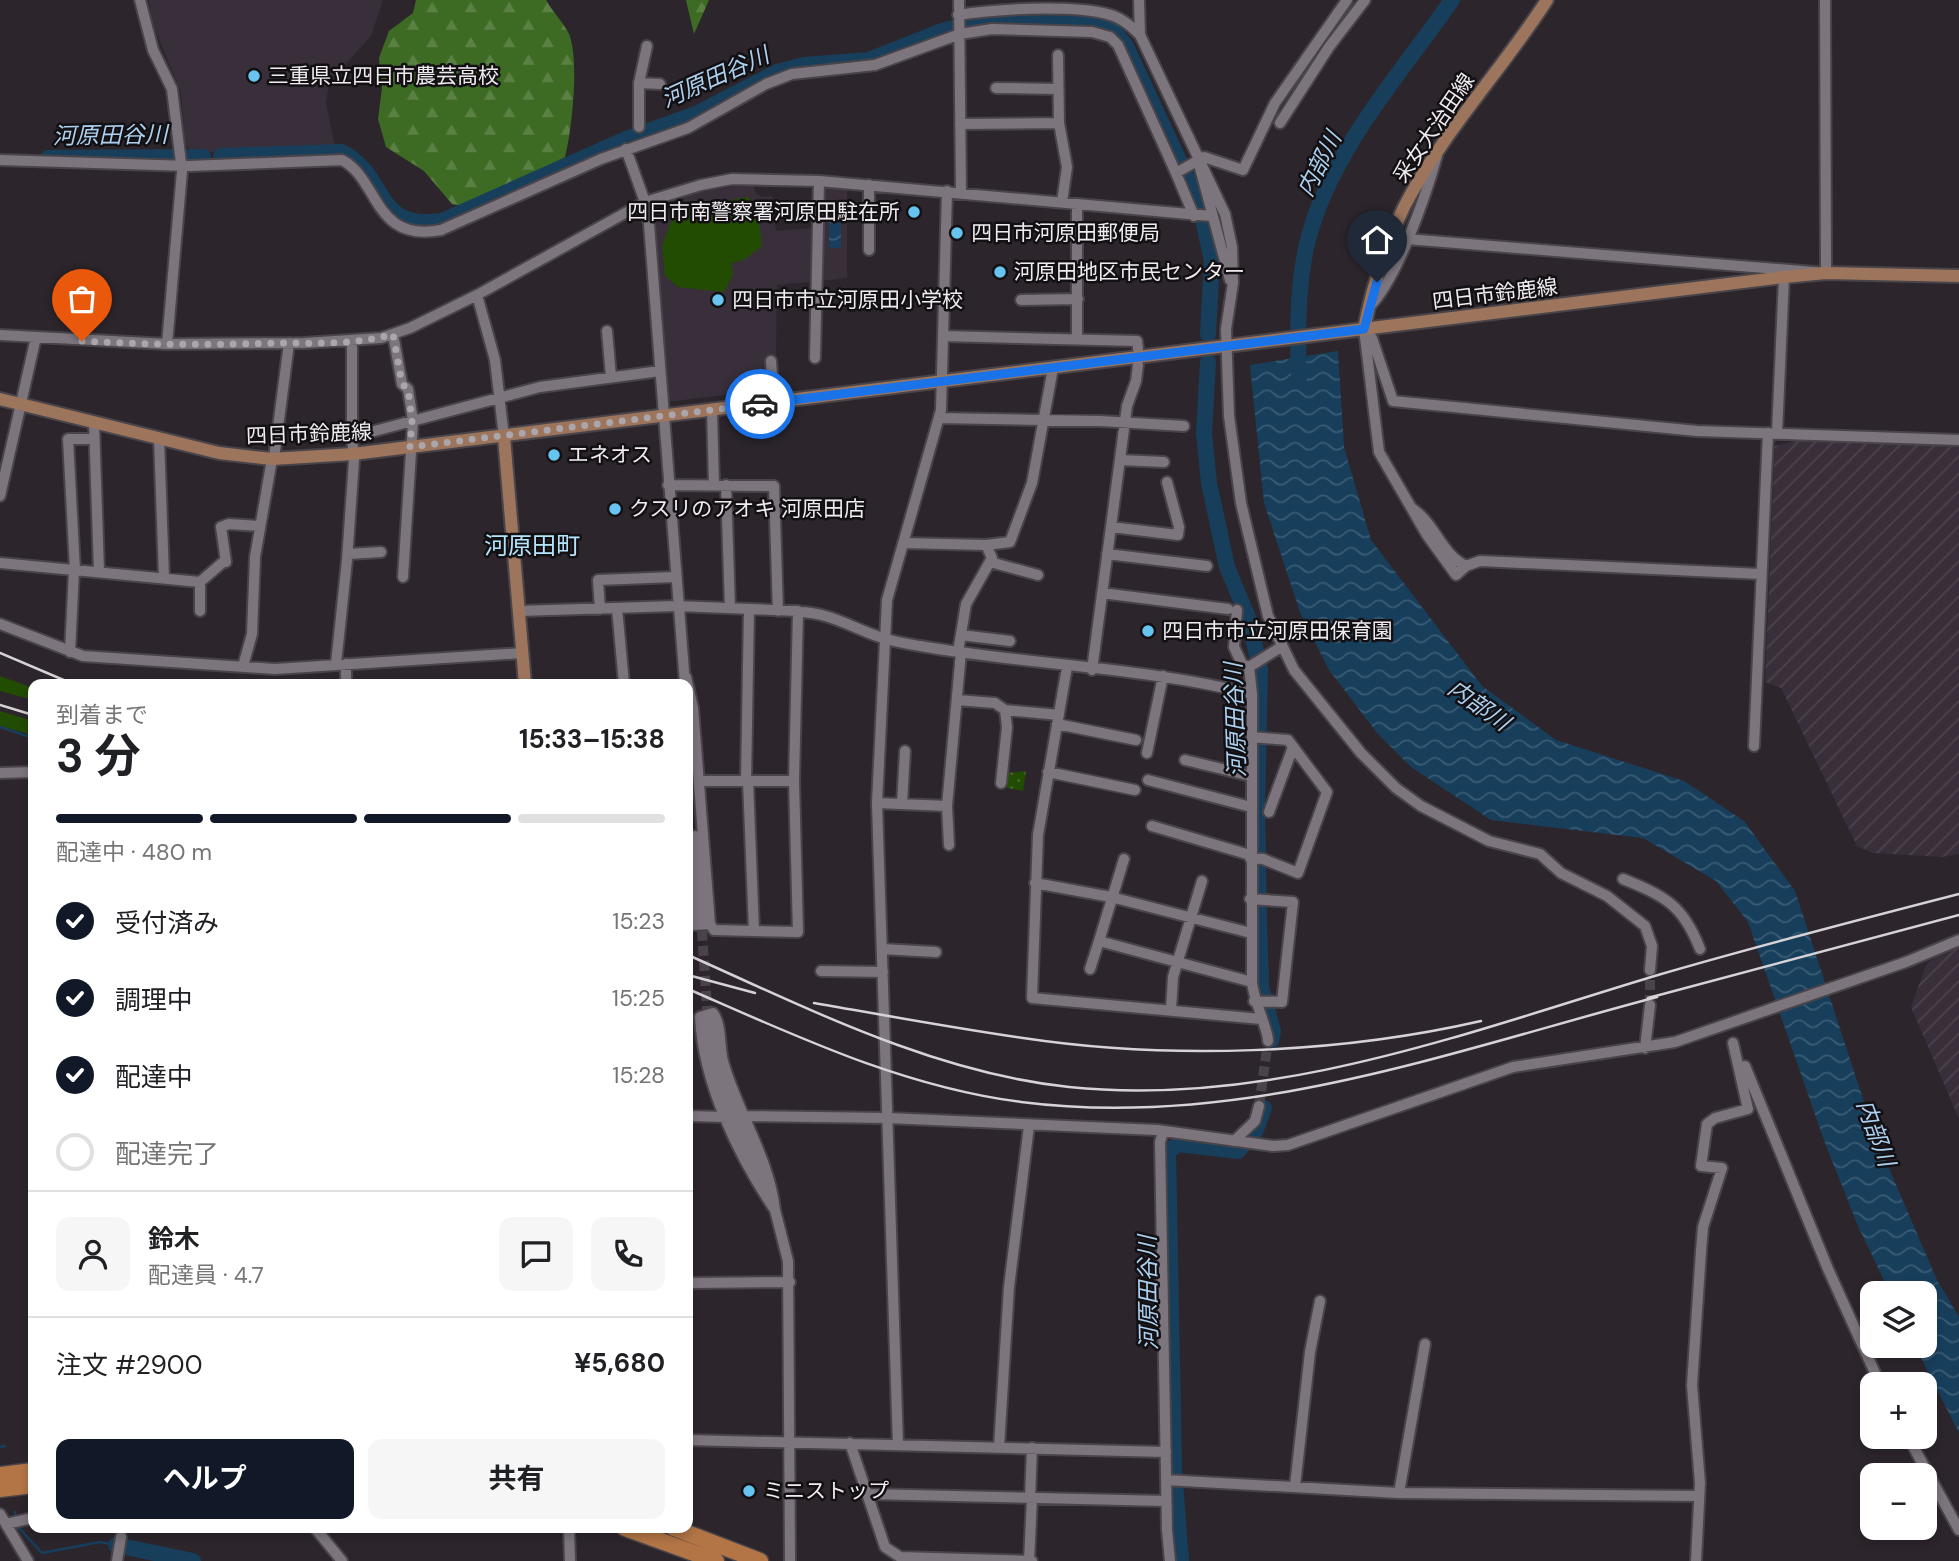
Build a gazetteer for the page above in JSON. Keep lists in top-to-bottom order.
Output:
{
  "streets": {
    "main road": ["采女大治田線", "四日市鈴鹿線"]
  },
  "crossings": [
    ["采女大治田線", "四日市鈴鹿線"]
  ],
  "districts": ["河原田町"],
  "water": ["河原田谷川", "内部川"],
  "places": [
    "三重県立四日市農芸高校",
    "四日市南警察署河原田駐在所",
    "四日市河原田郵便局",
    "河原田地区市民センター",
    "四日市市立河原田小学校",
    "エネオス",
    "クスリのアオキ 河原田店",
    "四日市市立河原田保育園",
    "ミニストップ"
  ],
  "page": {
    "heading": ["3 分", "到着まで", "15:33–15:38"],
    "panel": [
      "鈴木",
      "配達員 · 4.7",
      "注文 #2900",
      "¥5,680"
    ],
    "bar": "配達中 · 480 m",
    "list": [
      ["受付済み", "15:23"],
      ["調理中", "15:25"],
      ["配達中", "15:28"],
      "配達完了"
    ],
    "map_buttons": ["+", "−"],
    "buttons": ["ヘルプ", "共有"]
  }
}
